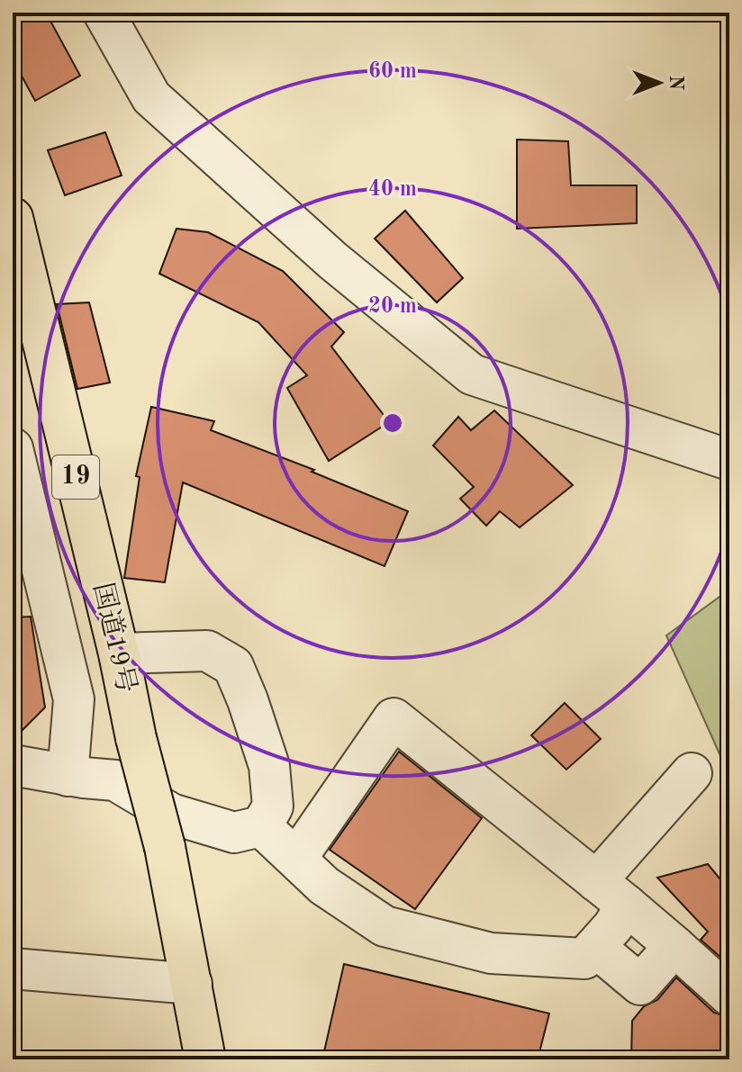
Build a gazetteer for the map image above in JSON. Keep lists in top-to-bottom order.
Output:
{
  "streets": {
    "highway": ["19", "国道19号"]
  },
  "north": "right",
  "rings": ["60 m", "40 m", "20 m"]
}
